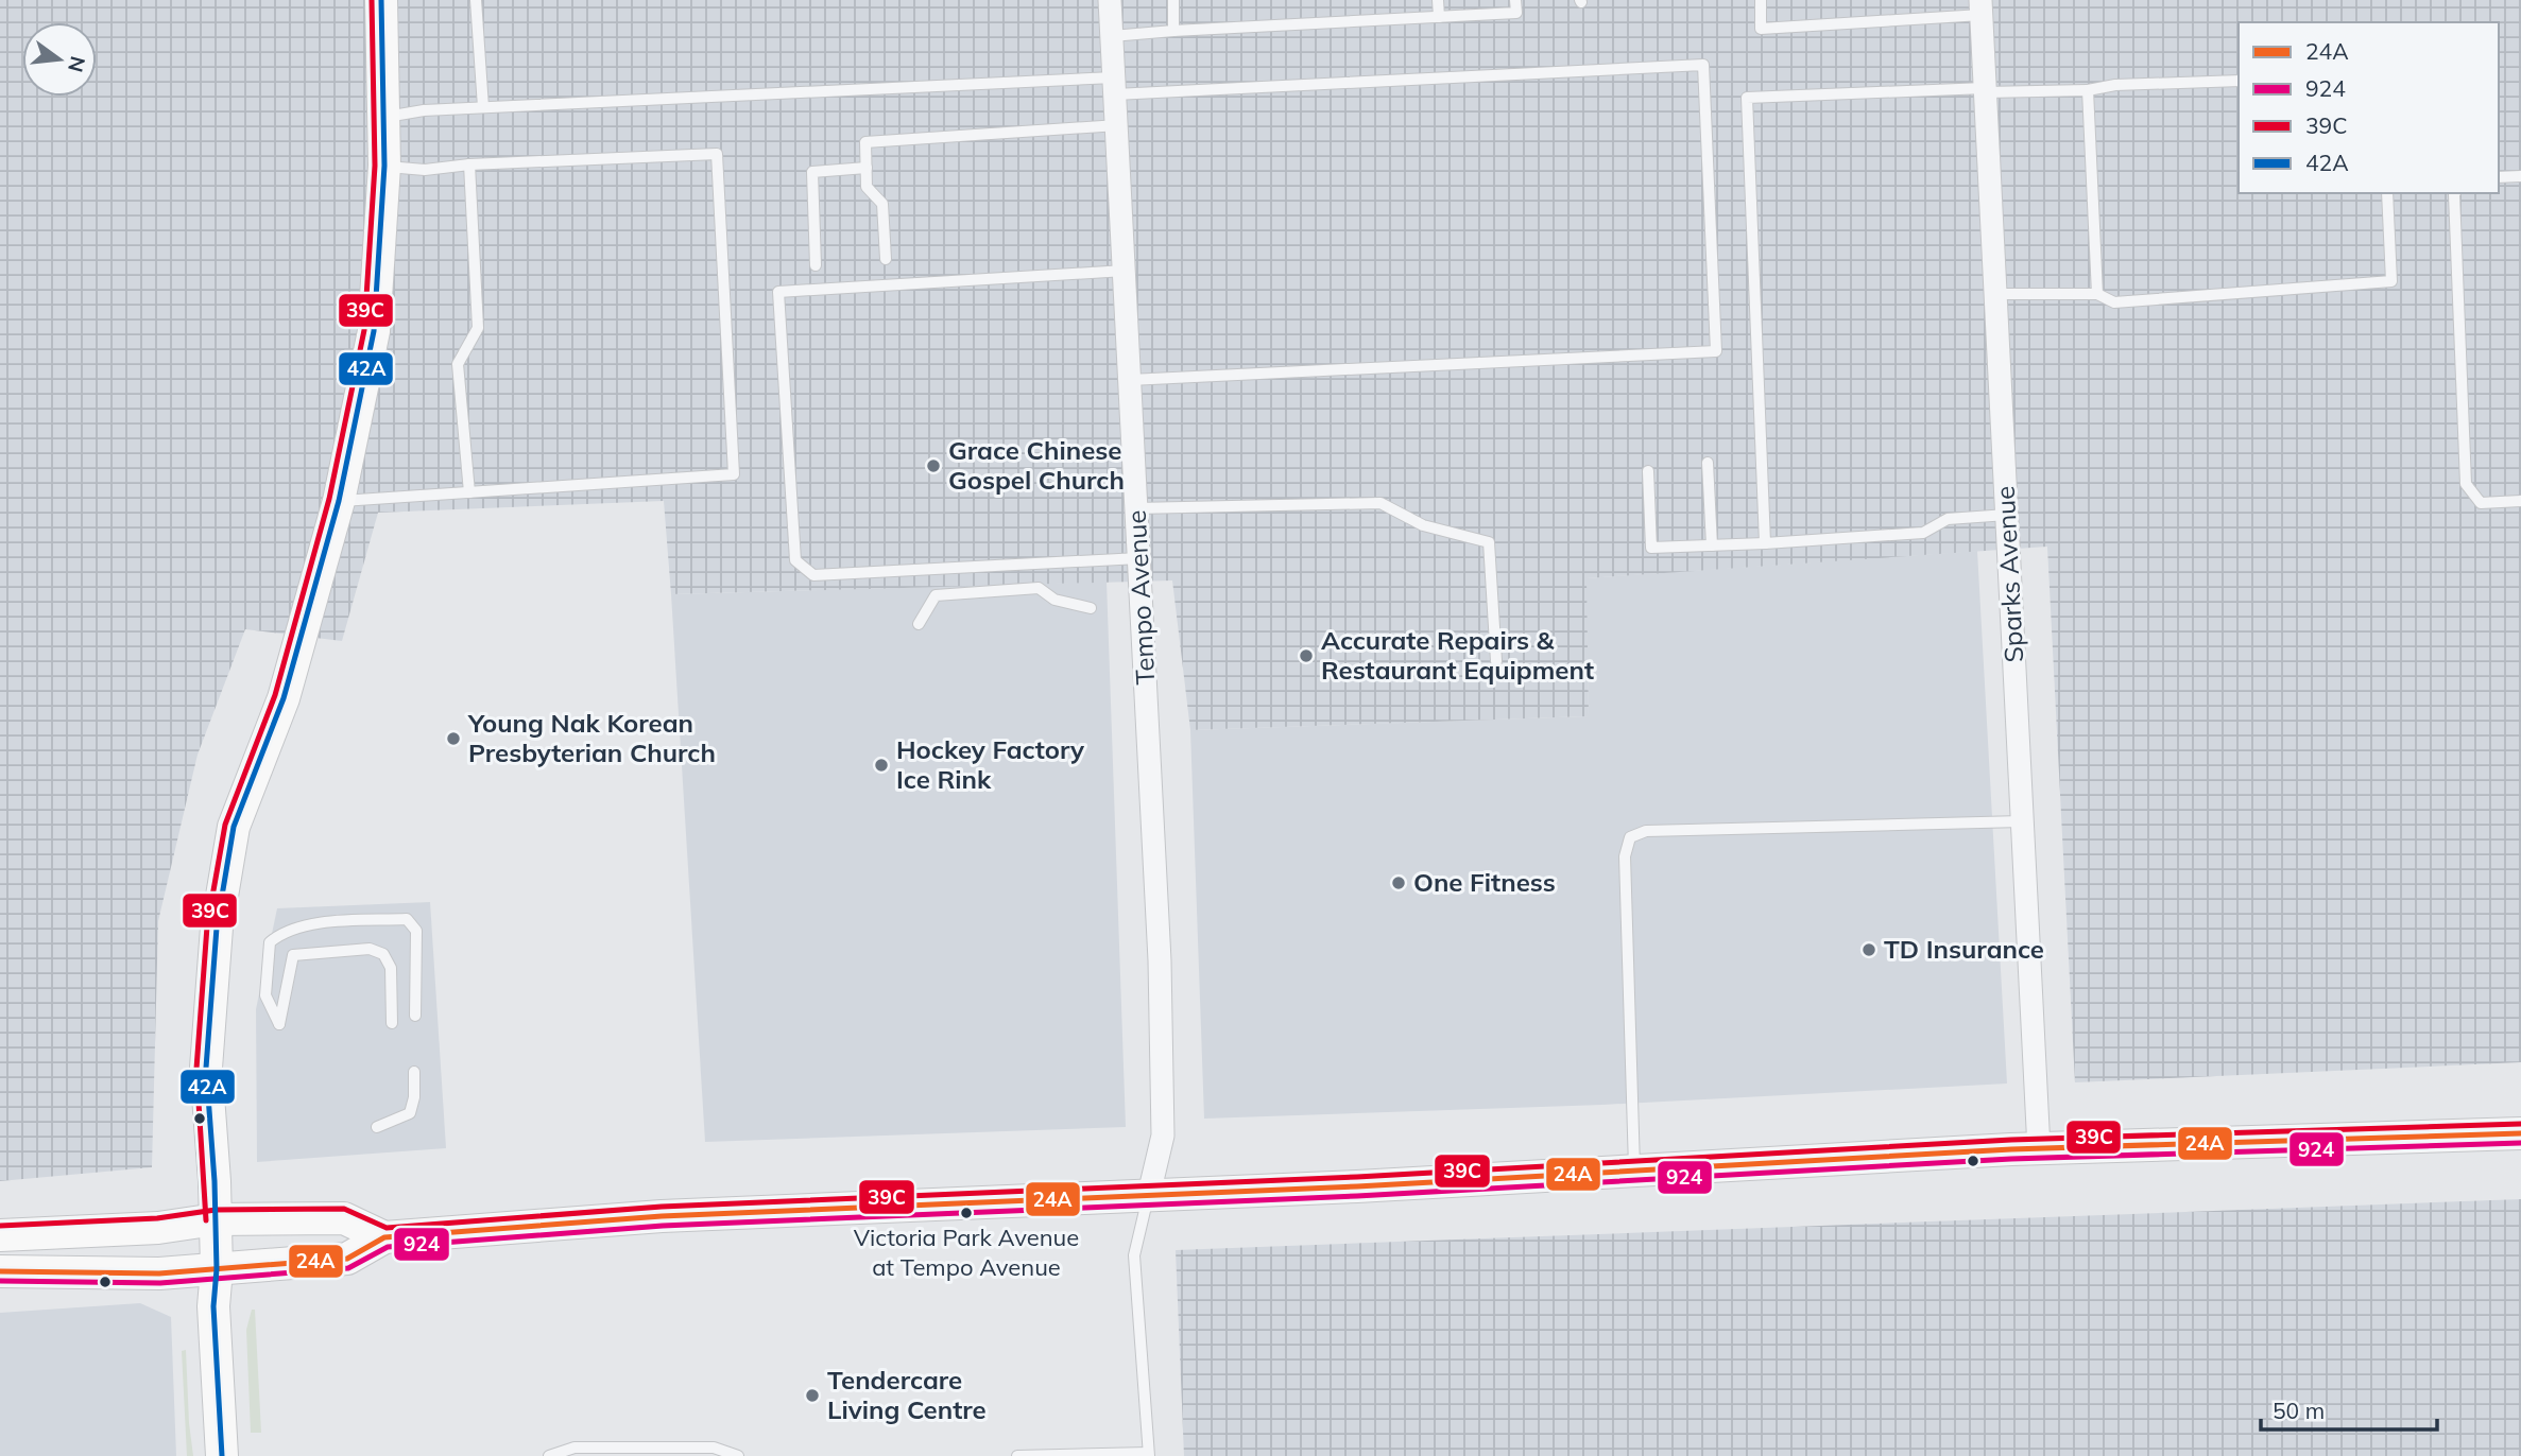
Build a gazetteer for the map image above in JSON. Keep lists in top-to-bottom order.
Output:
{
  "streets": {
    "street": ["Sparks Avenue", "Tempo Avenue"]
  },
  "places": [
    "Grace Chinese Gospel Church",
    "Accurate Repairs & Restaurant Equipment",
    "Young Nak Korean Presbyterian Church",
    "Hockey Factory Ice Rink",
    "One Fitness",
    "TD Insurance",
    "Victoria Park Avenue at Tempo Avenue",
    "Tendercare Living Centre"
  ],
  "lines": [
    "transit line 39C",
    "transit line 42A",
    "transit line 24A",
    "transit line 924"
  ],
  "legend": [
    "24A",
    "924",
    "39C",
    "42A"
  ],
  "scale_bar": "50 m",
  "north": "right"
}
